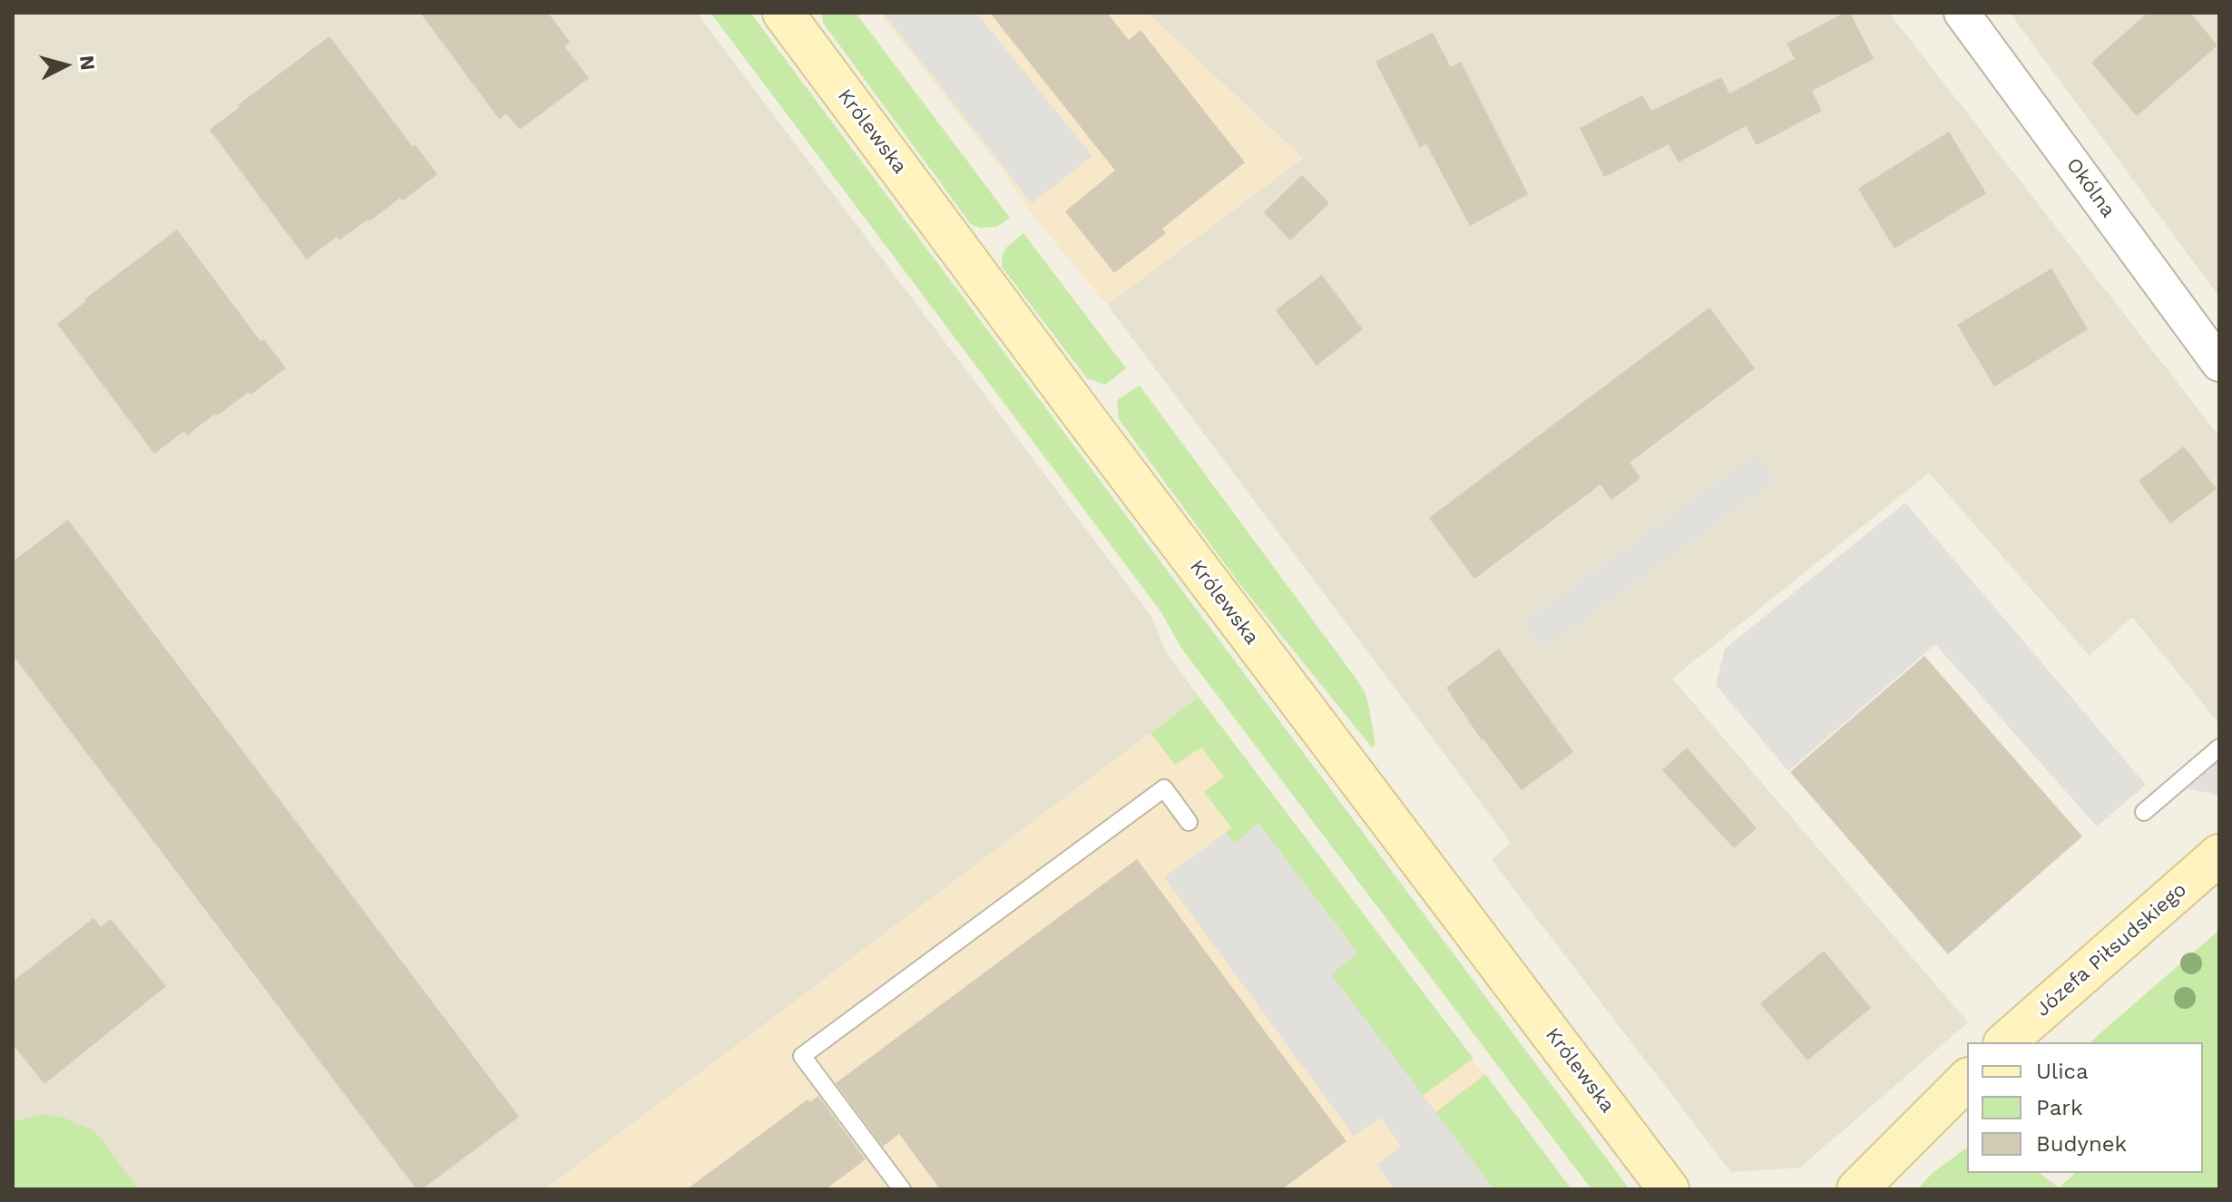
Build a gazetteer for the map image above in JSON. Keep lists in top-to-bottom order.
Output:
{
  "streets": {
    "main road": ["Królewska", "Józefa Piłsudskiego"],
    "street": ["Okólna"]
  },
  "legend": ["Ulica", "Park", "Budynek"],
  "north": "right"
}
